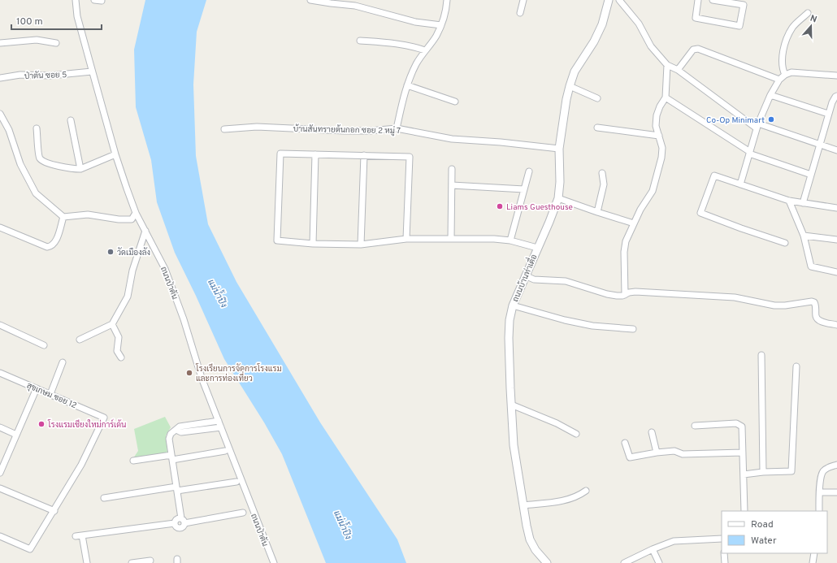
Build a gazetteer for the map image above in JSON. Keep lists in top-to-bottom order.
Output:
{
  "streets": {
    "street": [
      "ป่าตัน ซอย 5",
      "บ้านสันทรายต้นกอก ซอย 2 หมู่ 7",
      "ถนนบ้านท่าเดื่อ",
      "ถนนป่าตัน",
      "สุขเกษม ซอย 12"
    ]
  },
  "crossings": [
    ["ป่าตัน ซอย 5", "ถนนป่าตัน"],
    ["บ้านสันทรายต้นกอก ซอย 2 หมู่ 7", "ถนนบ้านท่าเดื่อ"]
  ],
  "water": ["แม่น้ำปิง"],
  "places": [
    "Co-Op Minimart",
    "Liams Guesthouse",
    "วัดเมืองลัง",
    "โรงเรียนการจัดการโรงแรม และการท่องเที่ยว",
    "โรงแรมเชียงใหม่การ์เด้น"
  ],
  "legend": ["Road", "Water"],
  "scale_bar": "100 m",
  "north": "top"
}
